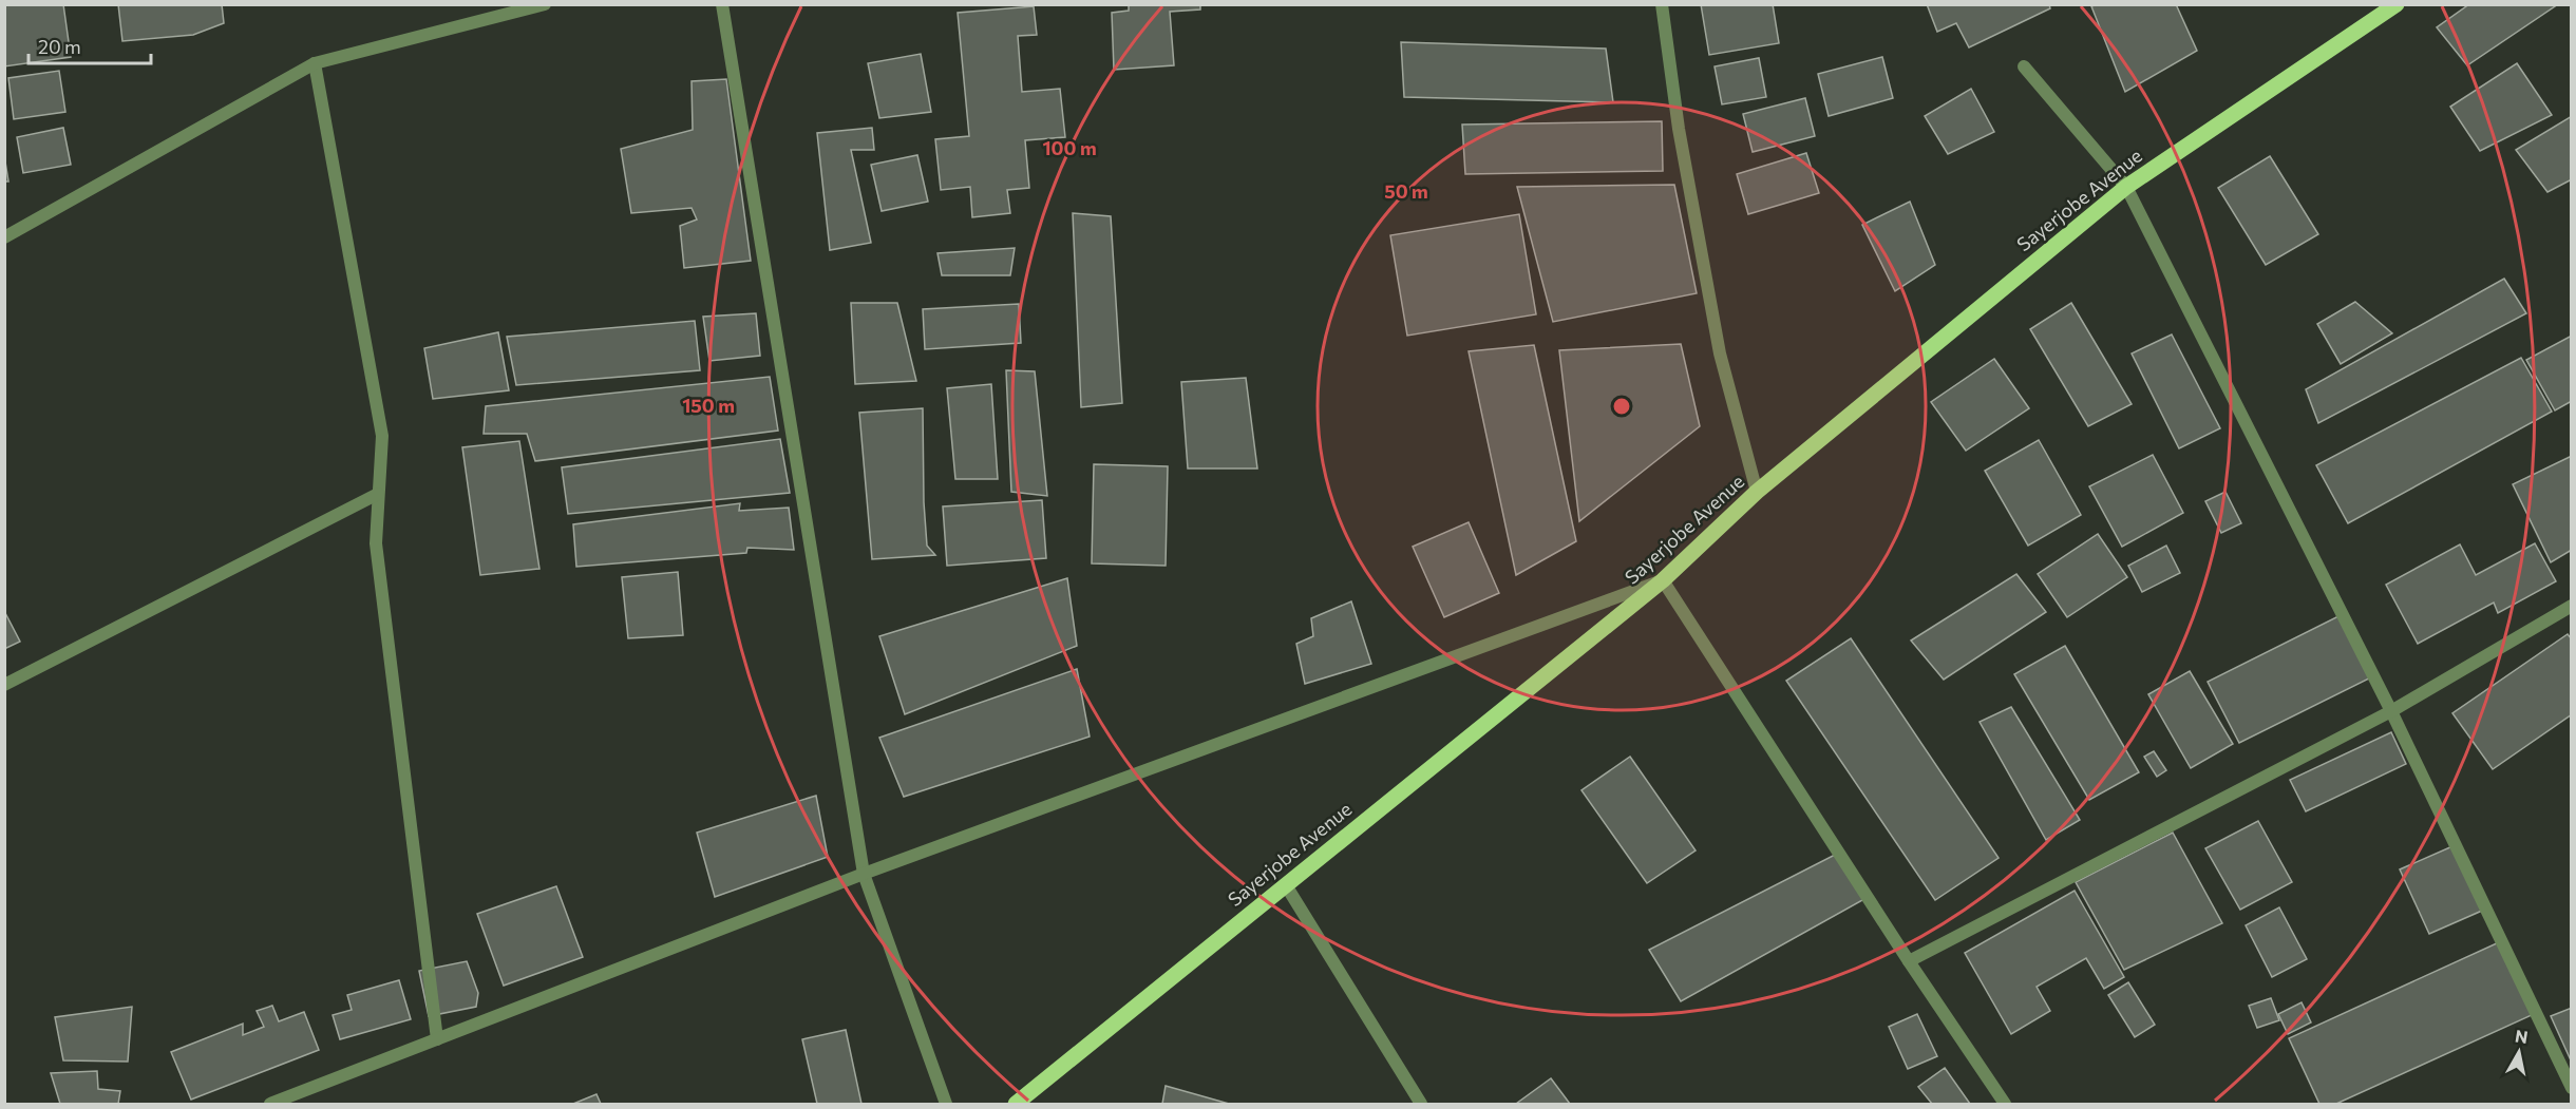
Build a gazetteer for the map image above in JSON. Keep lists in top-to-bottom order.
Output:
{
  "streets": {
    "main road": ["Sayerjobe Avenue"]
  },
  "scale_bar": "20 m",
  "north": "top",
  "rings": ["100 m", "50 m", "150 m"]
}
